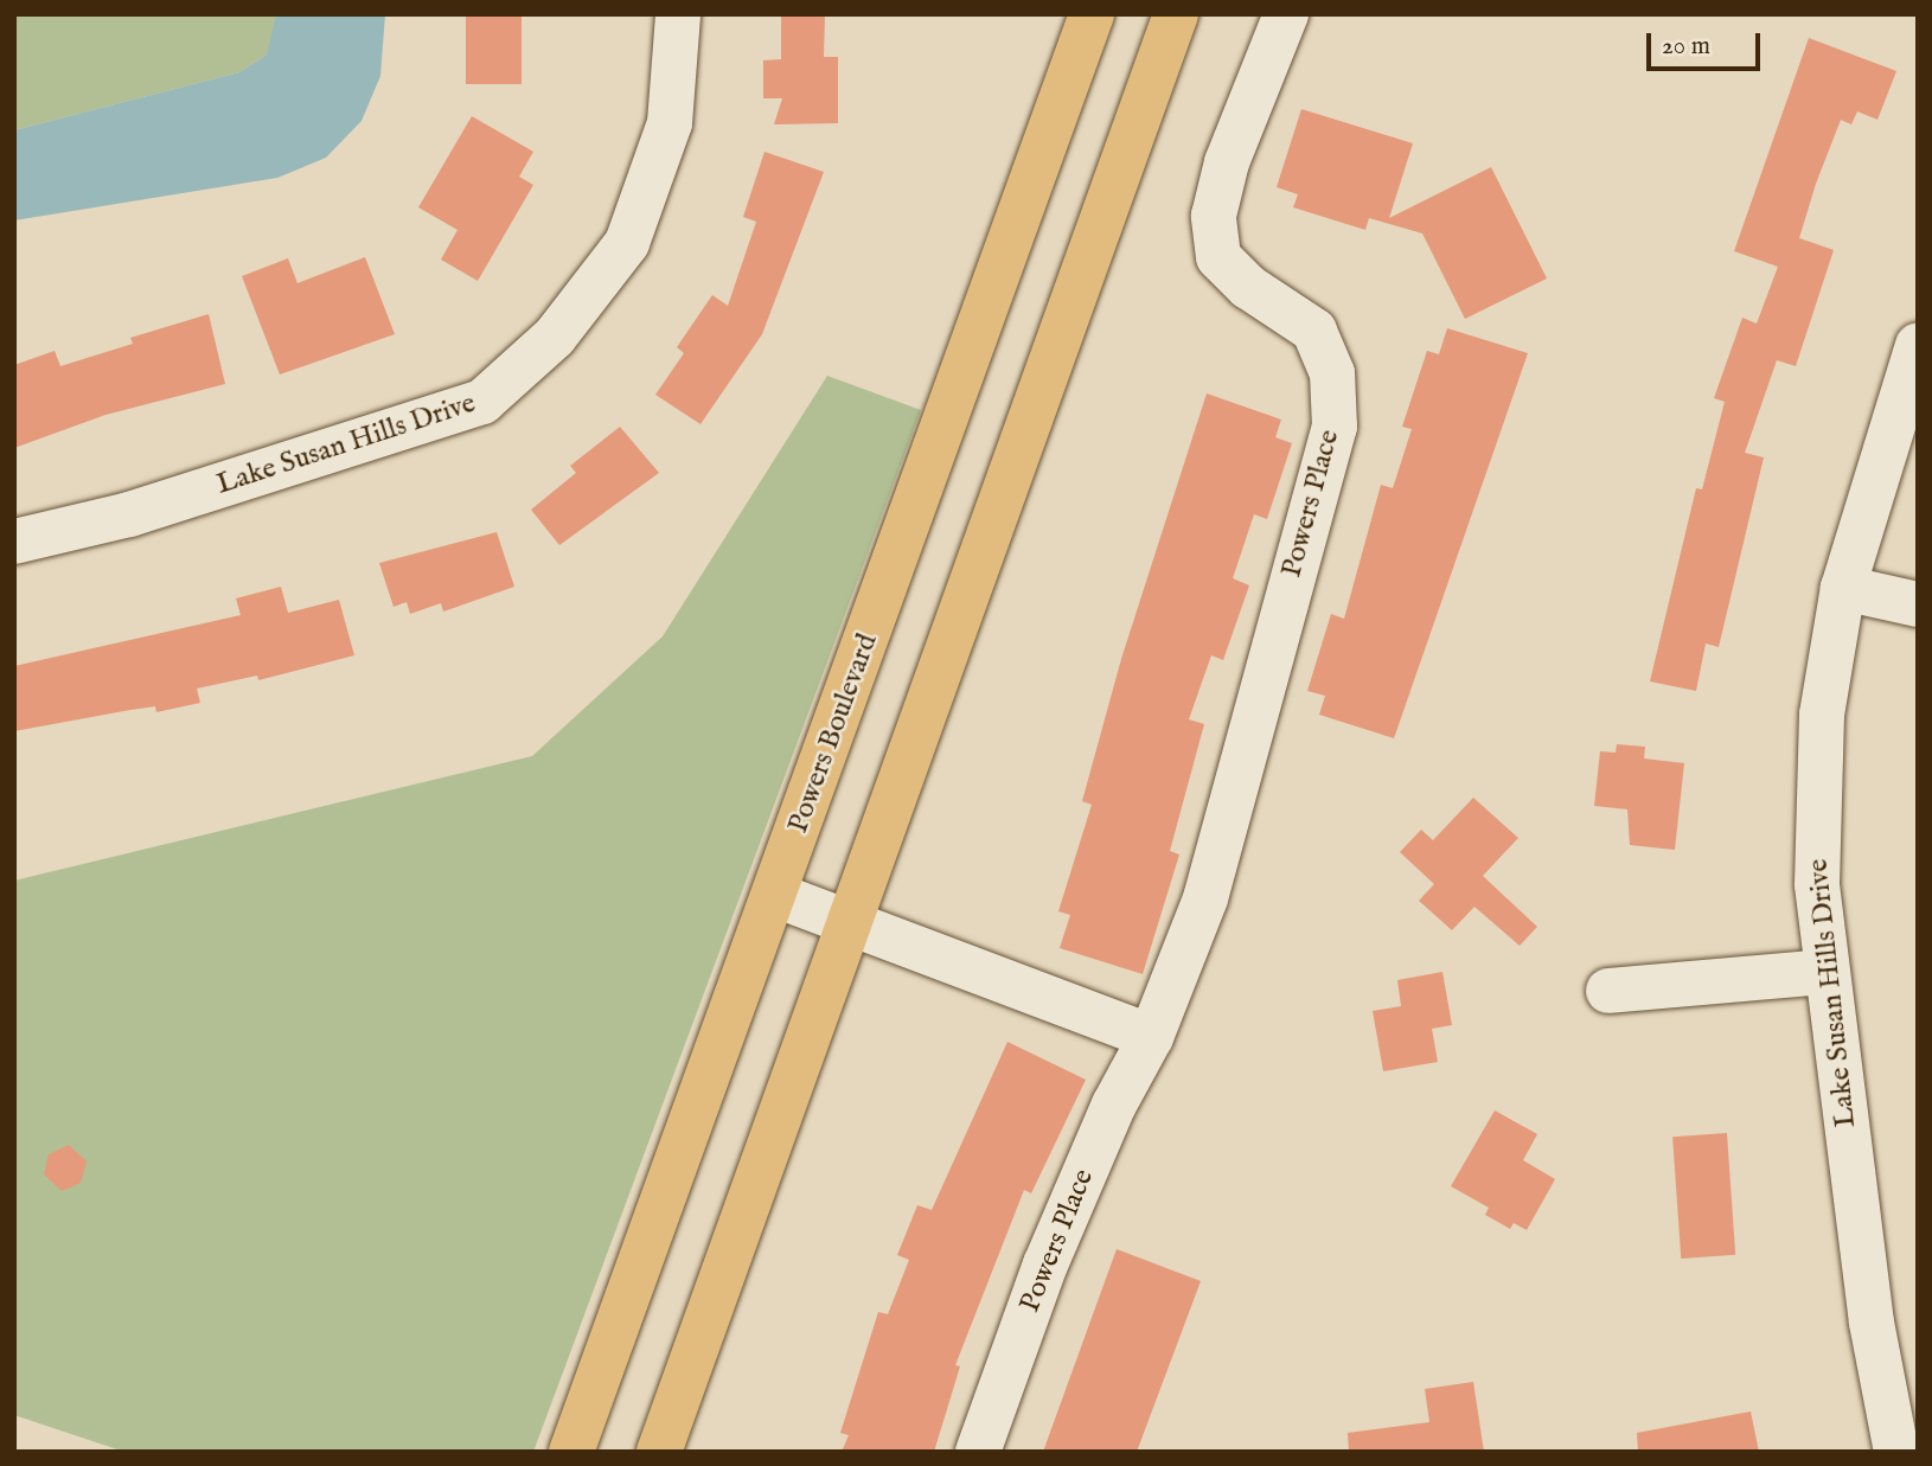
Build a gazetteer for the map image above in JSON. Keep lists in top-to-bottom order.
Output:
{
  "streets": {
    "main road": ["Powers Boulevard"],
    "street": ["Lake Susan Hills Drive", "Powers Place"]
  },
  "scale_bar": "20 m"
}
